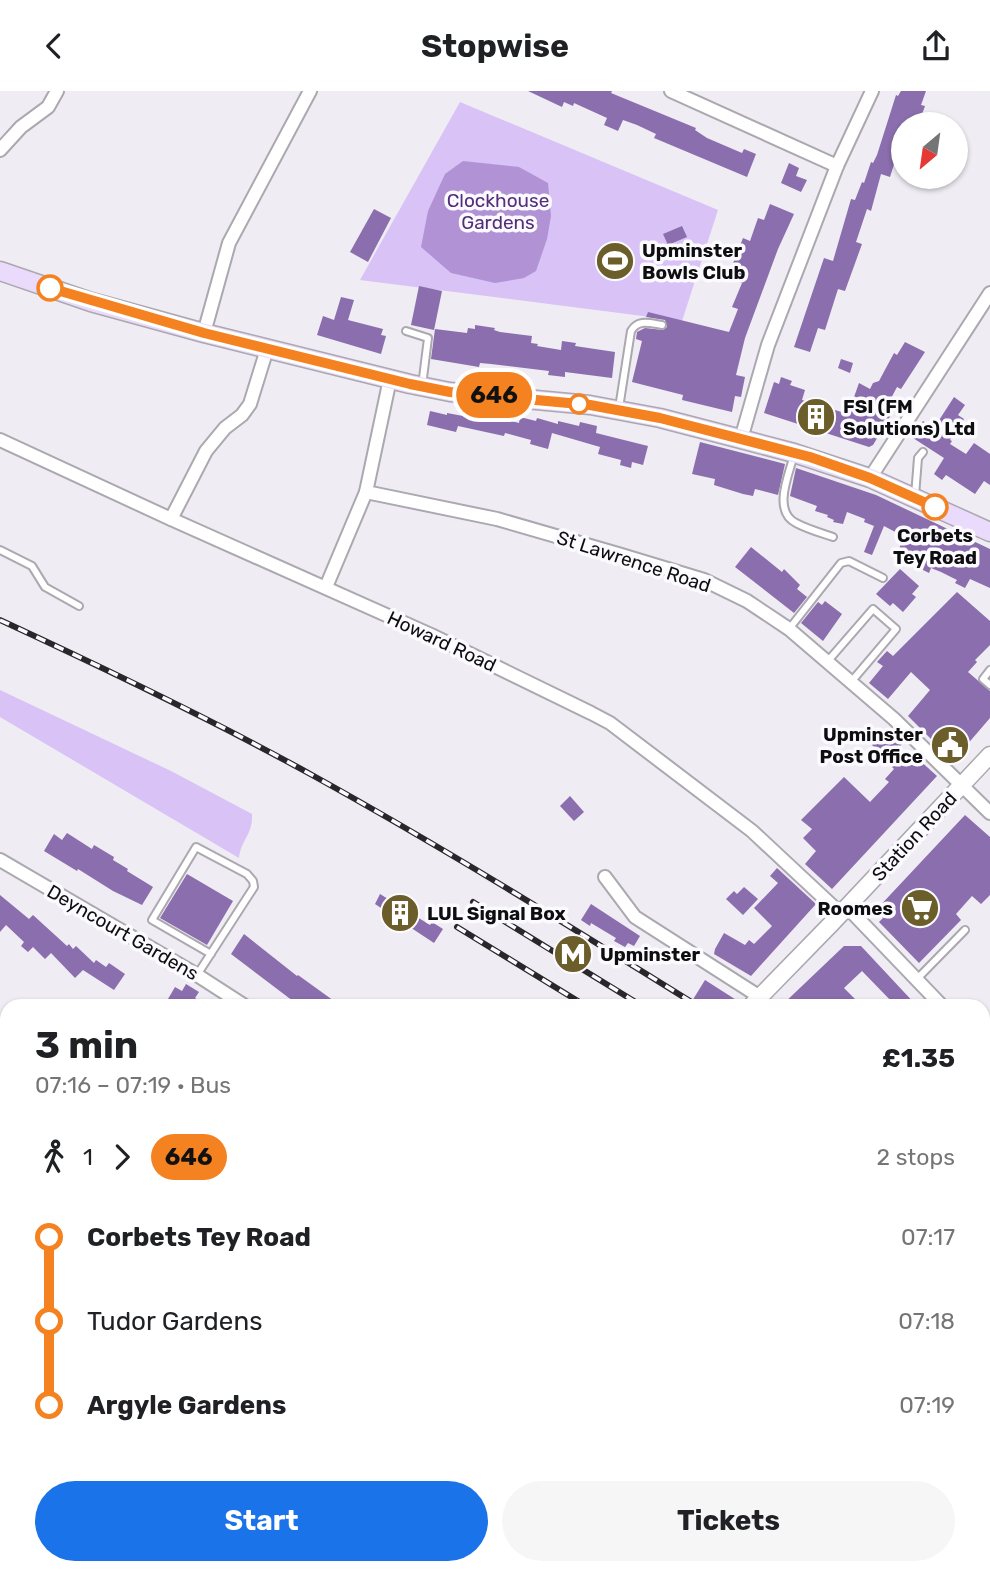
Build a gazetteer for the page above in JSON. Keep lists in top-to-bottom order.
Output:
{
  "streets": {
    "street": [
      "St Lawrence Road",
      "Howard Road",
      "Station Road",
      "Deyncourt Gardens"
    ]
  },
  "crossings": [
    ["St Lawrence Road", "Station Road"],
    ["Howard Road", "Station Road"]
  ],
  "parks": ["Clockhouse Gardens"],
  "places": {
    "sports": ["Upminster Bowls Club"],
    "building": ["FSI (FM Solutions) Ltd", "LUL Signal Box"],
    "other": ["Corbets Tey Road"],
    "public building": ["Upminster Post Office"],
    "supermarket": ["Roomes"],
    "metro station": ["Upminster"]
  },
  "lines": ["bus line 646"],
  "north": "bottom left",
  "page": {
    "header": "Stopwise",
    "on_map": "646",
    "heading": ["3 min", "07:16 – 07:19 · Bus", "£1.35"],
    "legs": ["1", "646", "2 stops"],
    "list": [
      {
        "name": "Corbets Tey Road",
        "value": "07:17"
      },
      {
        "name": "Tudor Gardens",
        "value": "07:18"
      },
      {
        "name": "Argyle Gardens",
        "value": "07:19"
      }
    ],
    "buttons": ["Start", "Tickets"]
  }
}
